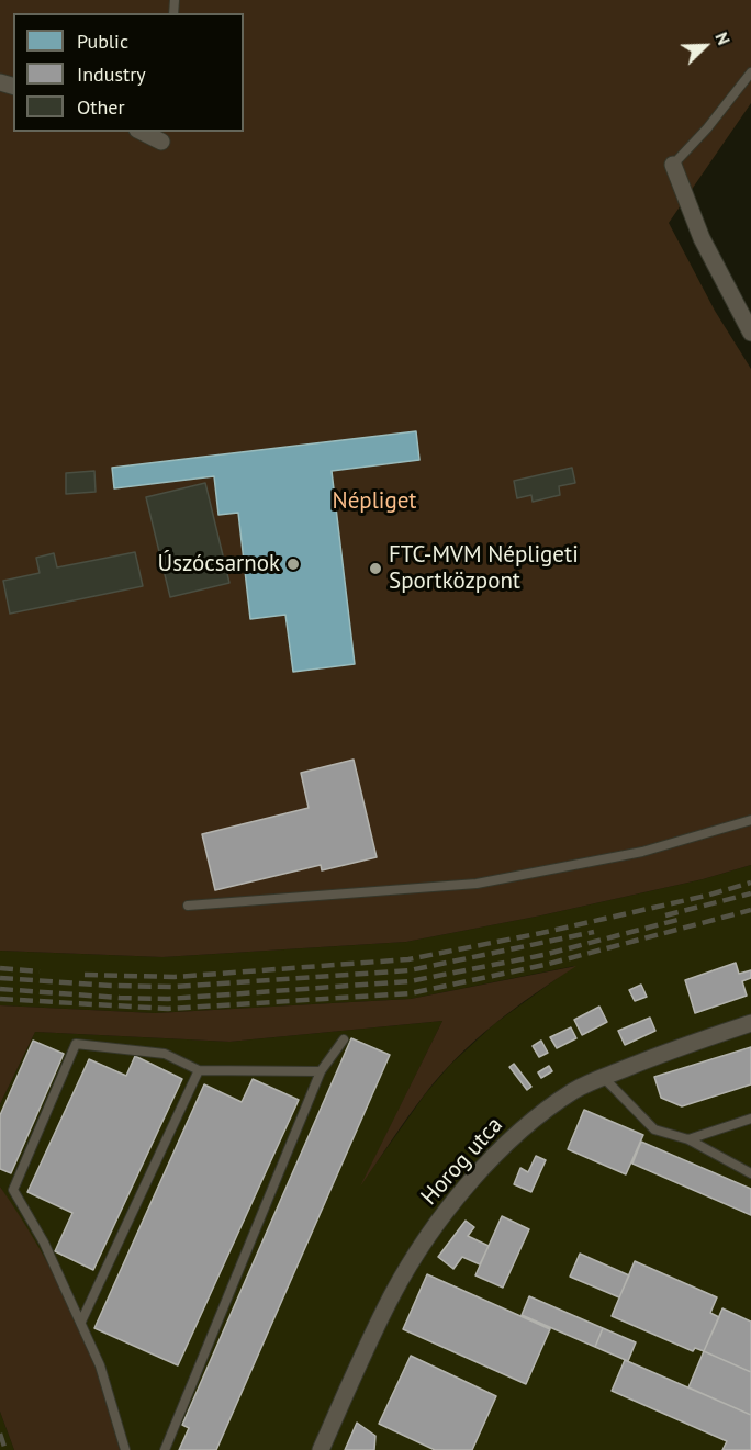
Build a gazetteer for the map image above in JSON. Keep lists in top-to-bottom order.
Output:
{
  "streets": {
    "street": ["Horog utca"]
  },
  "parks": ["Népliget"],
  "places": ["Úszócsarnok", "FTC-MVM Népligeti Sportközpont"],
  "legend": ["Public", "Industry", "Other"],
  "north": "top right"
}
